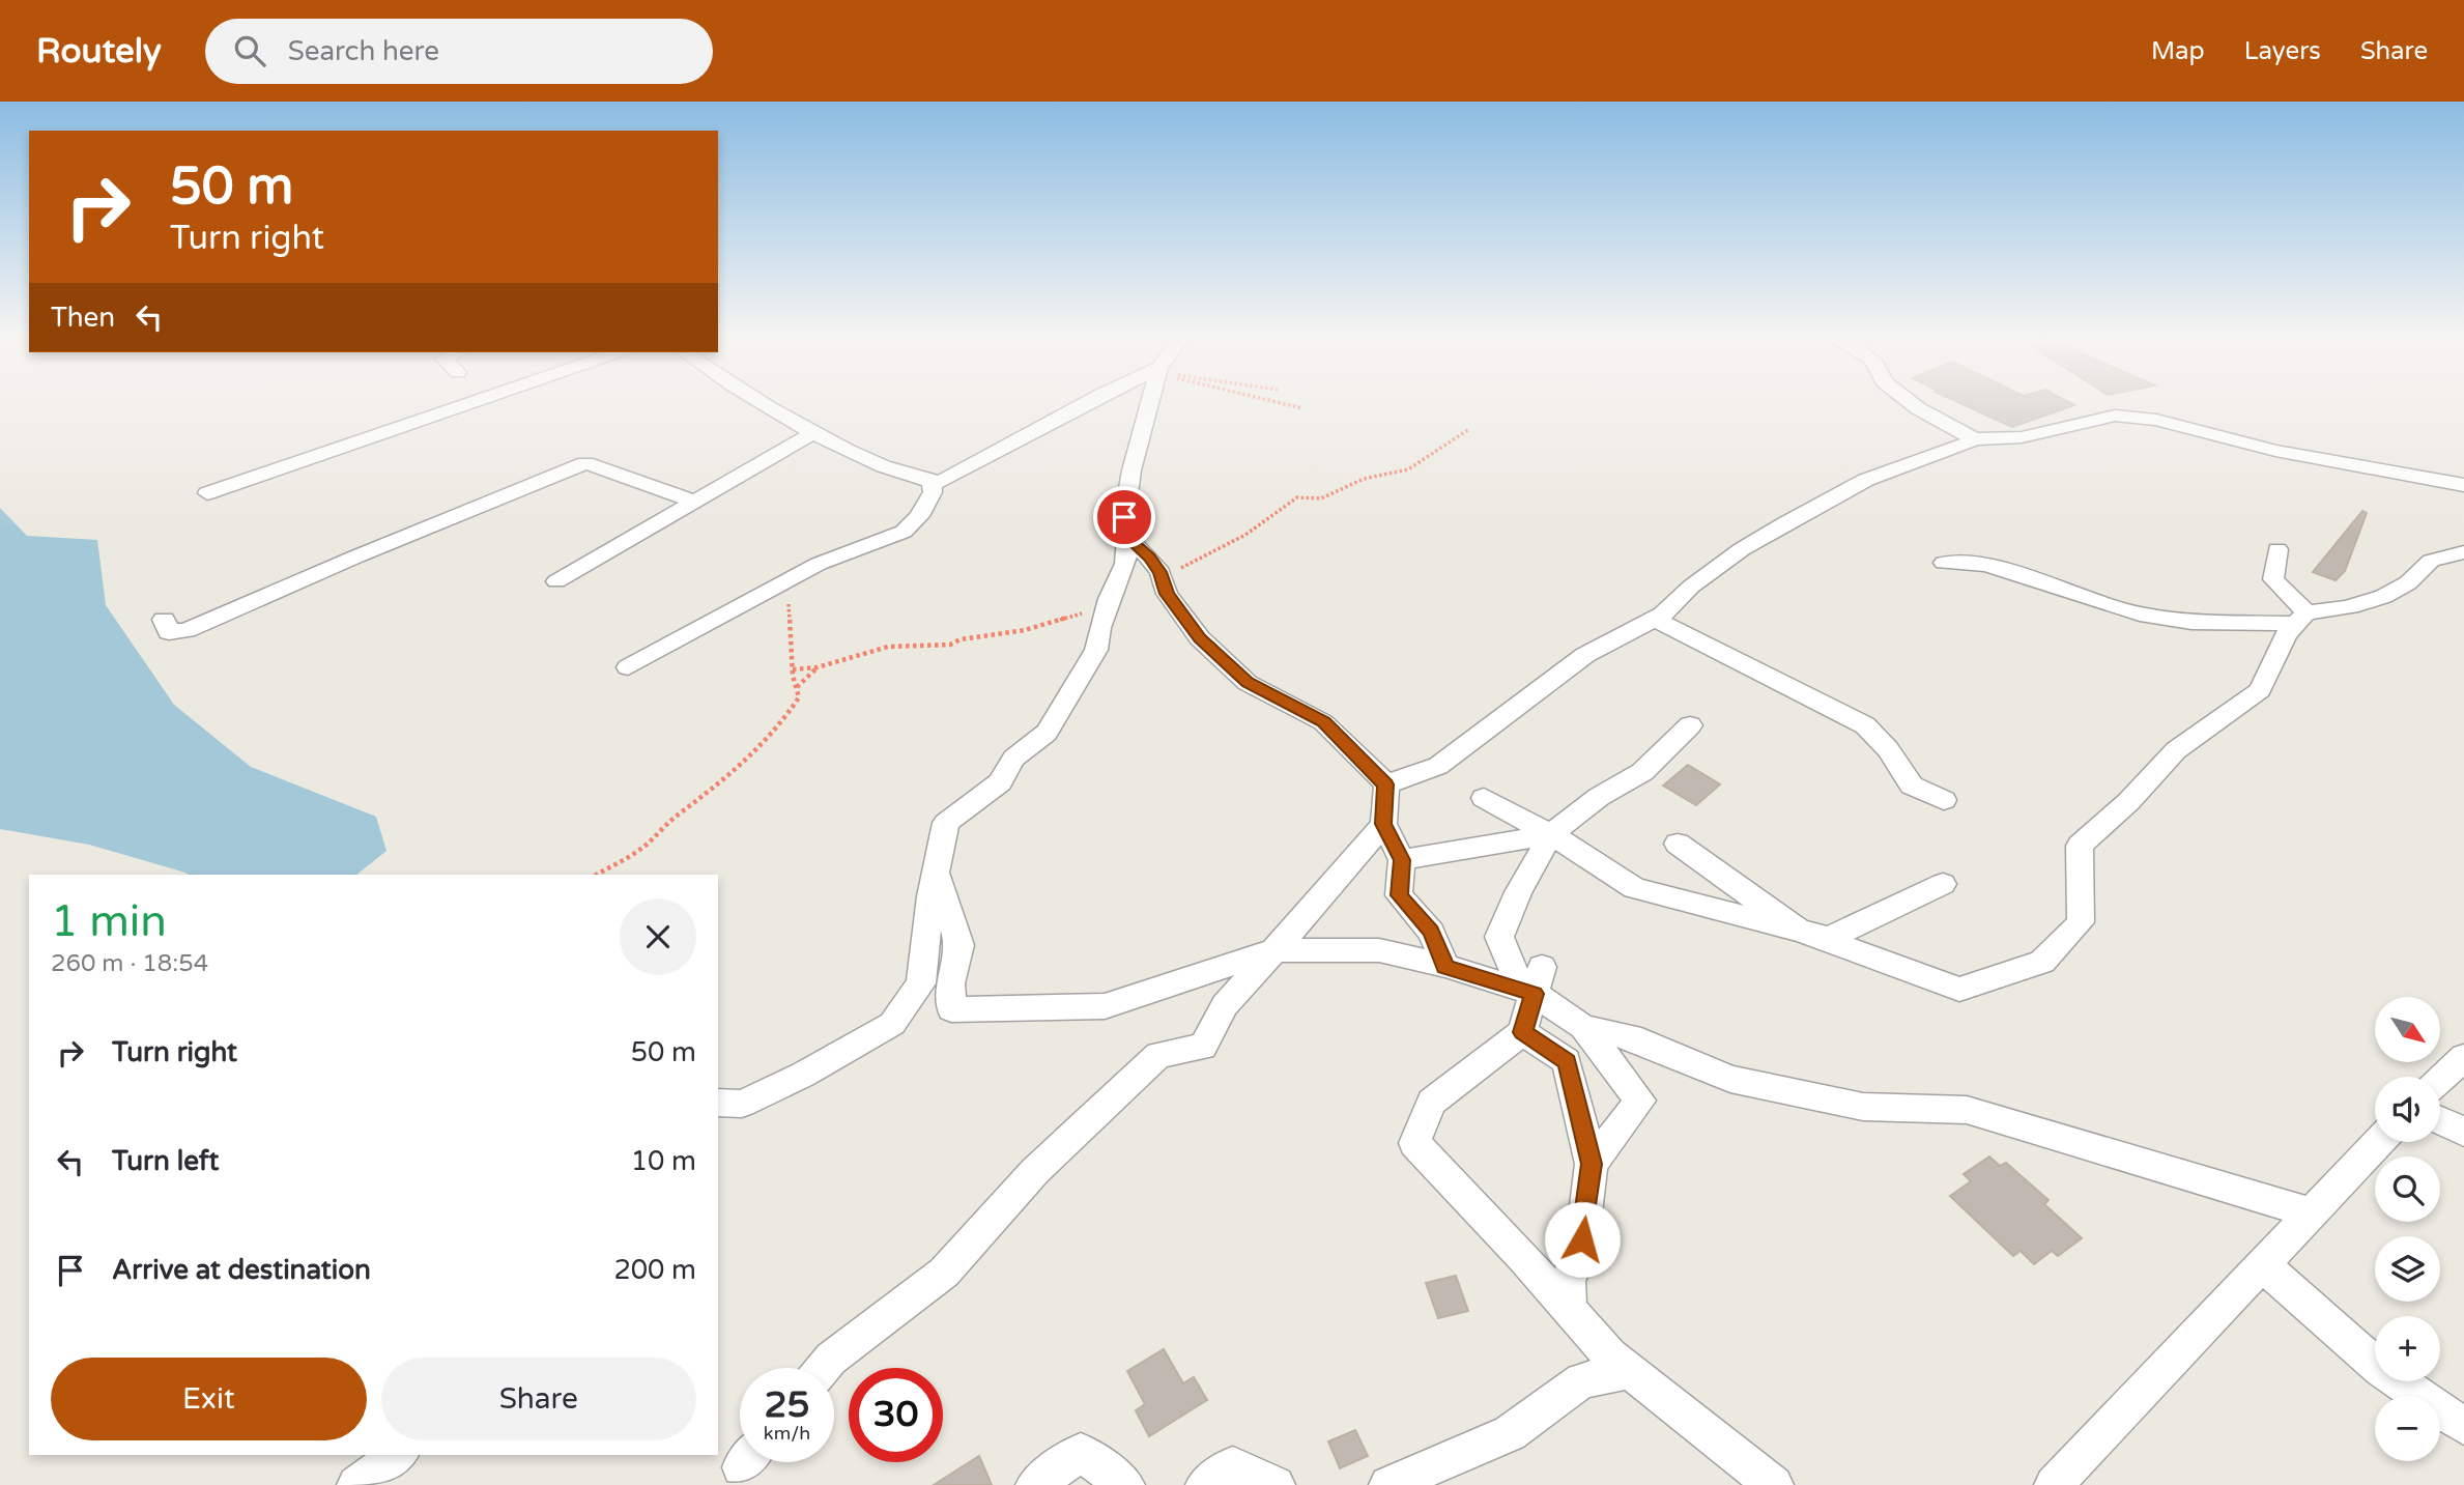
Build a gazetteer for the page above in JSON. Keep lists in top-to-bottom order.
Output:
{
  "north": "bottom right",
  "page": {
    "header": "Routely",
    "search": "Search here",
    "nav": ["Map", "Layers", "Share"],
    "turn": ["50 m", "Turn right"],
    "then": "Then",
    "heading": ["1 min", "260 m · 18:54"],
    "map_buttons": ["+", "−"],
    "list": [
      {
        "name": "Turn right",
        "value": "50 m"
      },
      {
        "name": "Turn left",
        "value": "10 m"
      },
      {
        "name": "Arrive at destination",
        "value": "200 m"
      }
    ],
    "buttons": ["Exit", "Share"],
    "speed": "25 km/h",
    "limit": "30"
  }
}
